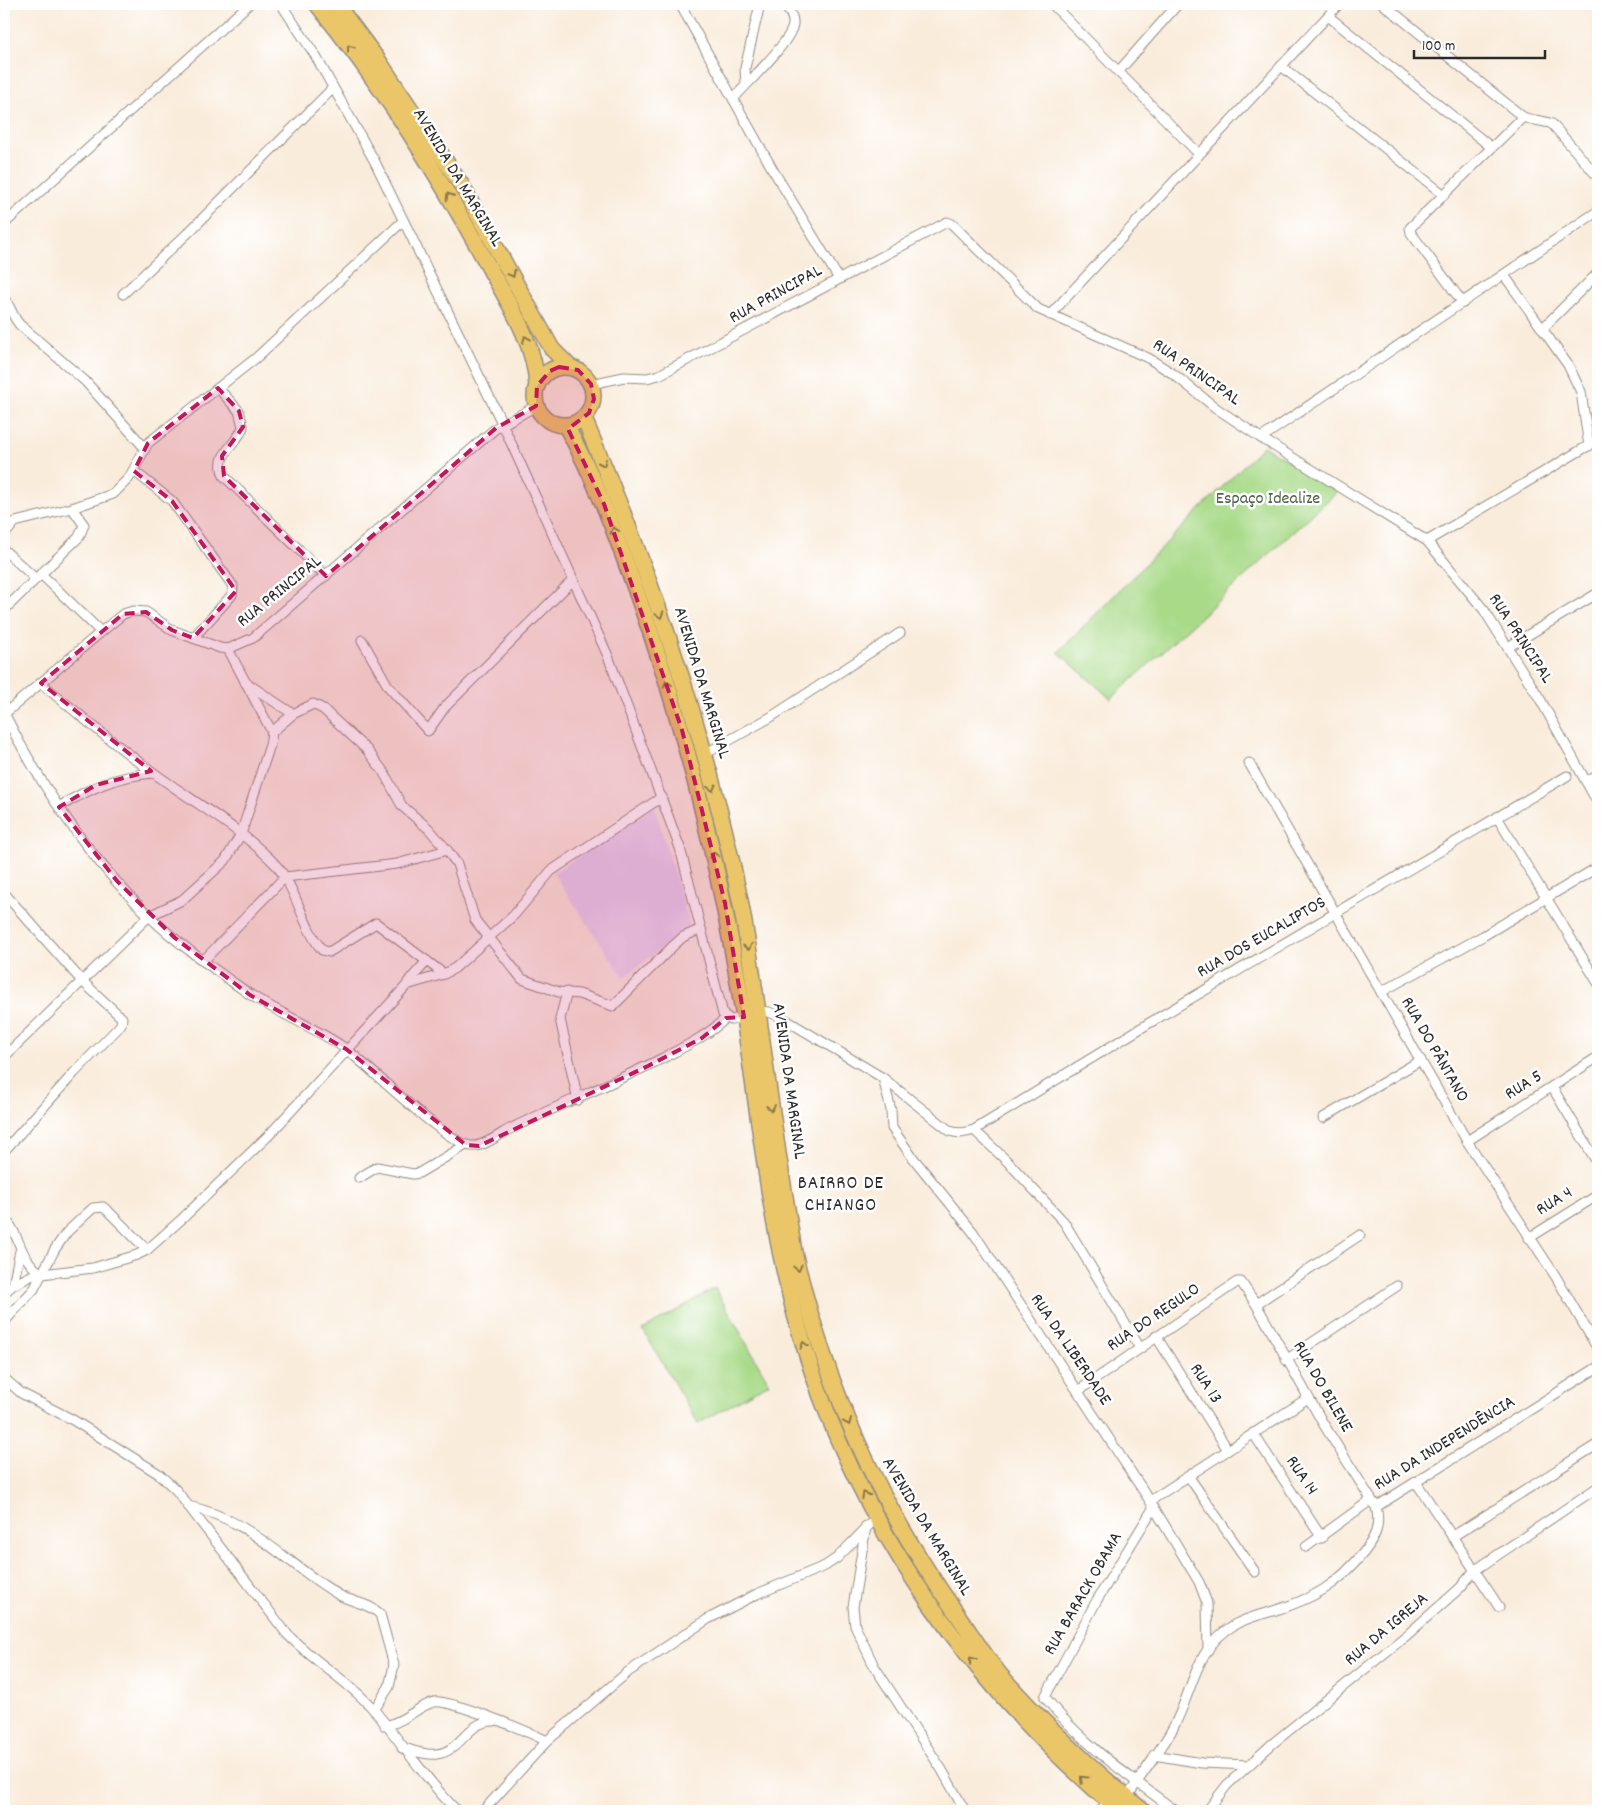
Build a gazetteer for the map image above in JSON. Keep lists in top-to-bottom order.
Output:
{
  "streets": {
    "main road": ["AVENIDA DA MARGINAL"],
    "street": [
      "RUA PRINCIPAL",
      "RUA DOS EUCALIPTOS",
      "RUA DO PÂNTANO",
      "RUA 5",
      "RUA 4",
      "RUA DO REGULO",
      "RUA DA LIBERDADE",
      "RUA 13",
      "RUA DO BILENE",
      "RUA DA INDEPENDÊNCIA",
      "RUA 14",
      "RUA BARACK OBAMA",
      "RUA DA IGREJA"
    ]
  },
  "crossings": [
    ["AVENIDA DA MARGINAL", "RUA PRINCIPAL"],
    ["AVENIDA DA MARGINAL", "RUA DA INDEPENDÊNCIA"],
    ["RUA DOS EUCALIPTOS", "RUA DO PÂNTANO"],
    ["RUA DO PÂNTANO", "RUA 5"],
    ["RUA DO PÂNTANO", "RUA 4"],
    ["RUA DO REGULO", "RUA DA LIBERDADE"],
    ["RUA DO REGULO", "RUA 13"],
    ["RUA DO REGULO", "RUA DO BILENE"],
    ["RUA DA LIBERDADE", "RUA DA INDEPENDÊNCIA"],
    ["RUA DA LIBERDADE", "RUA BARACK OBAMA"],
    ["RUA 13", "RUA BARACK OBAMA"],
    ["RUA DO BILENE", "RUA DA INDEPENDÊNCIA"],
    ["RUA DO BILENE", "RUA BARACK OBAMA"],
    ["RUA DA INDEPENDÊNCIA", "RUA BARACK OBAMA"],
    ["RUA 14", "RUA BARACK OBAMA"]
  ],
  "districts": ["BAIRRO DE CHIANGO"],
  "parks": ["Espaço Idealize"],
  "scale_bar": "100 m"
}
